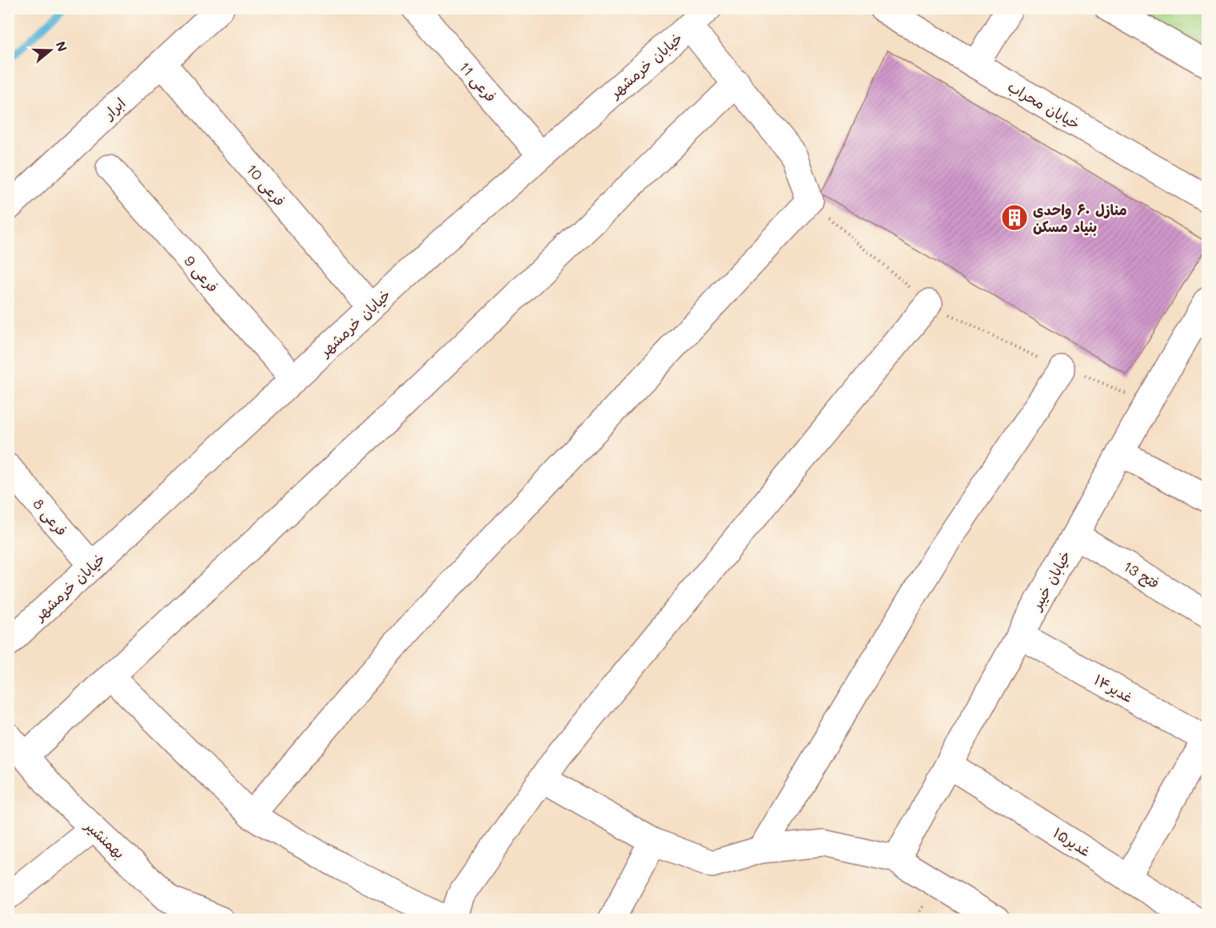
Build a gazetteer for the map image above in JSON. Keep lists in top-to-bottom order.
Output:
{
  "streets": {
    "street": [
      "خیابان خرمشهر",
      "فرعی 11",
      "خیابان محراب",
      "ابرار",
      "فرعی 10",
      "فرعی 9",
      "فرعی 8",
      "فتح 13",
      "خیابان خیبر",
      "غدیر۱۴",
      "بهمنشیر",
      "غدیر۱۵"
    ]
  },
  "crossings": [
    ["خیابان خرمشهر", "فرعی 11"],
    ["خیابان خرمشهر", "فرعی 10"],
    ["خیابان خرمشهر", "فرعی 9"],
    ["خیابان خرمشهر", "فرعی 8"],
    ["ابرار", "فرعی 10"],
    ["فتح 13", "خیابان خیبر"],
    ["خیابان خیبر", "غدیر۱۴"],
    ["خیابان خیبر", "غدیر۱۵"]
  ],
  "places": {
    "building": ["منازل ۶۰ واحدی بنیاد مسکن"]
  },
  "north": "right"
}
